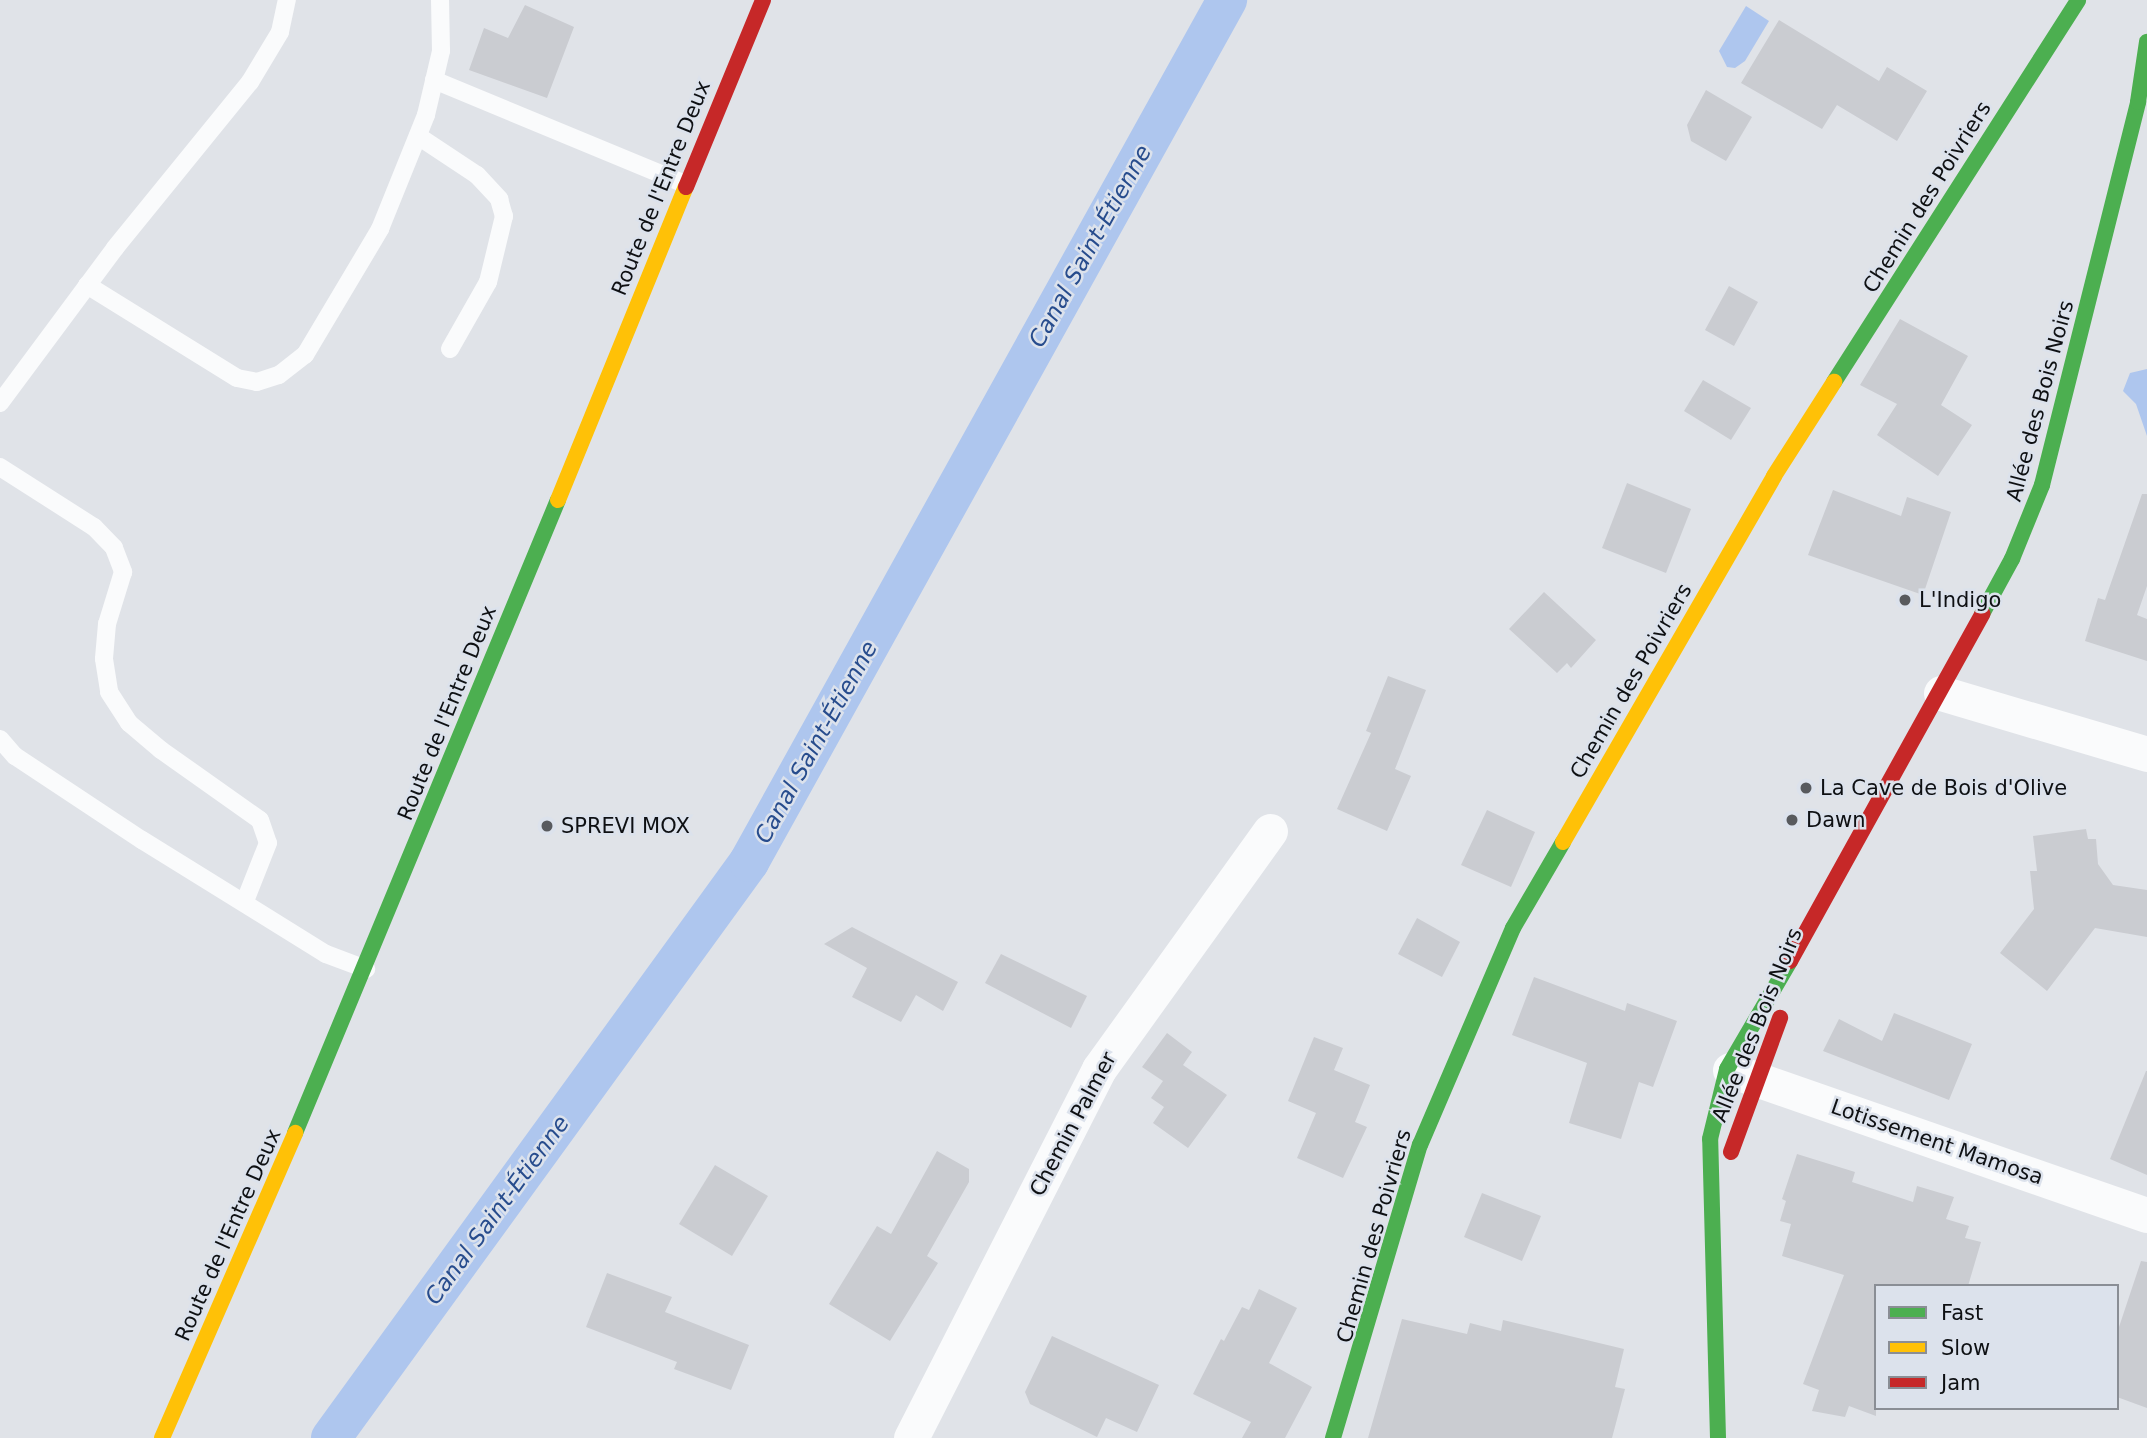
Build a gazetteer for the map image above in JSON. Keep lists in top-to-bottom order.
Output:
{
  "streets": {
    "main road": ["Route de l'Entre Deux", "Chemin des Poivriers", "Allée des Bois Noirs"],
    "street": ["Chemin Palmer", "Lotissement Mamosa"]
  },
  "crossings": [
    ["Allée des Bois Noirs", "Lotissement Mamosa"]
  ],
  "water": ["Canal Saint-Étienne"],
  "places": [
    "L'Indigo",
    "La Cave de Bois d'Olive",
    "Dawn",
    "SPREVI MOX"
  ],
  "legend": ["Fast", "Slow", "Jam"]
}
